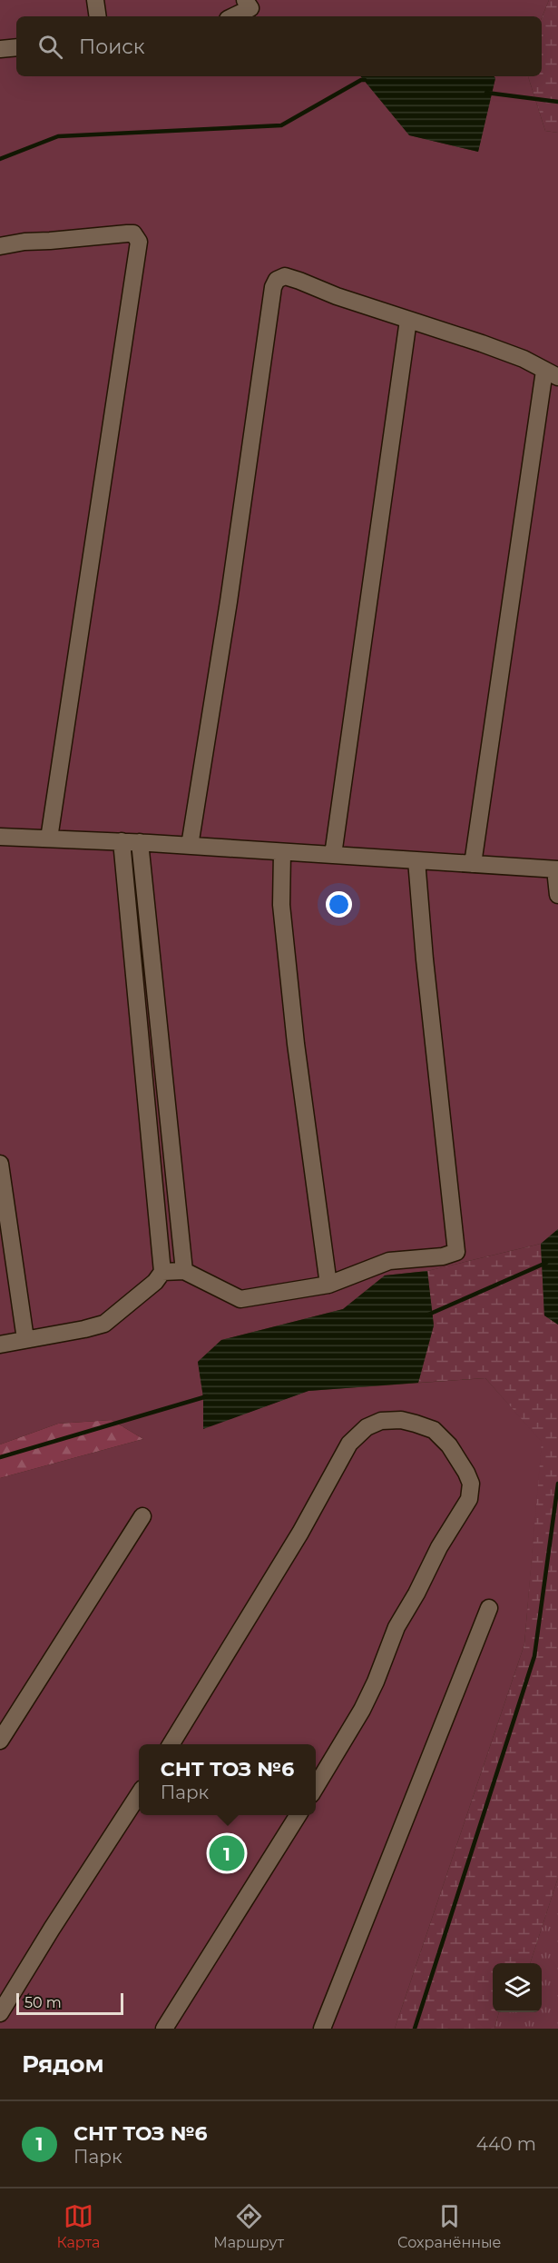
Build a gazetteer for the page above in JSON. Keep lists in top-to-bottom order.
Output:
{
  "scale_bar": "50 m",
  "page": {
    "search": "Поиск",
    "popup": ["СНТ ТОЗ №6", "Парк"],
    "pins": "1",
    "scale": "50 m",
    "heading": "Рядом",
    "list": [
      {
        "mark": "1",
        "name": "СНТ ТОЗ №6",
        "note": "Парк",
        "value": "440 m"
      }
    ],
    "nav": ["Карта", "Маршрут", "Сохранённые"]
  }
}
